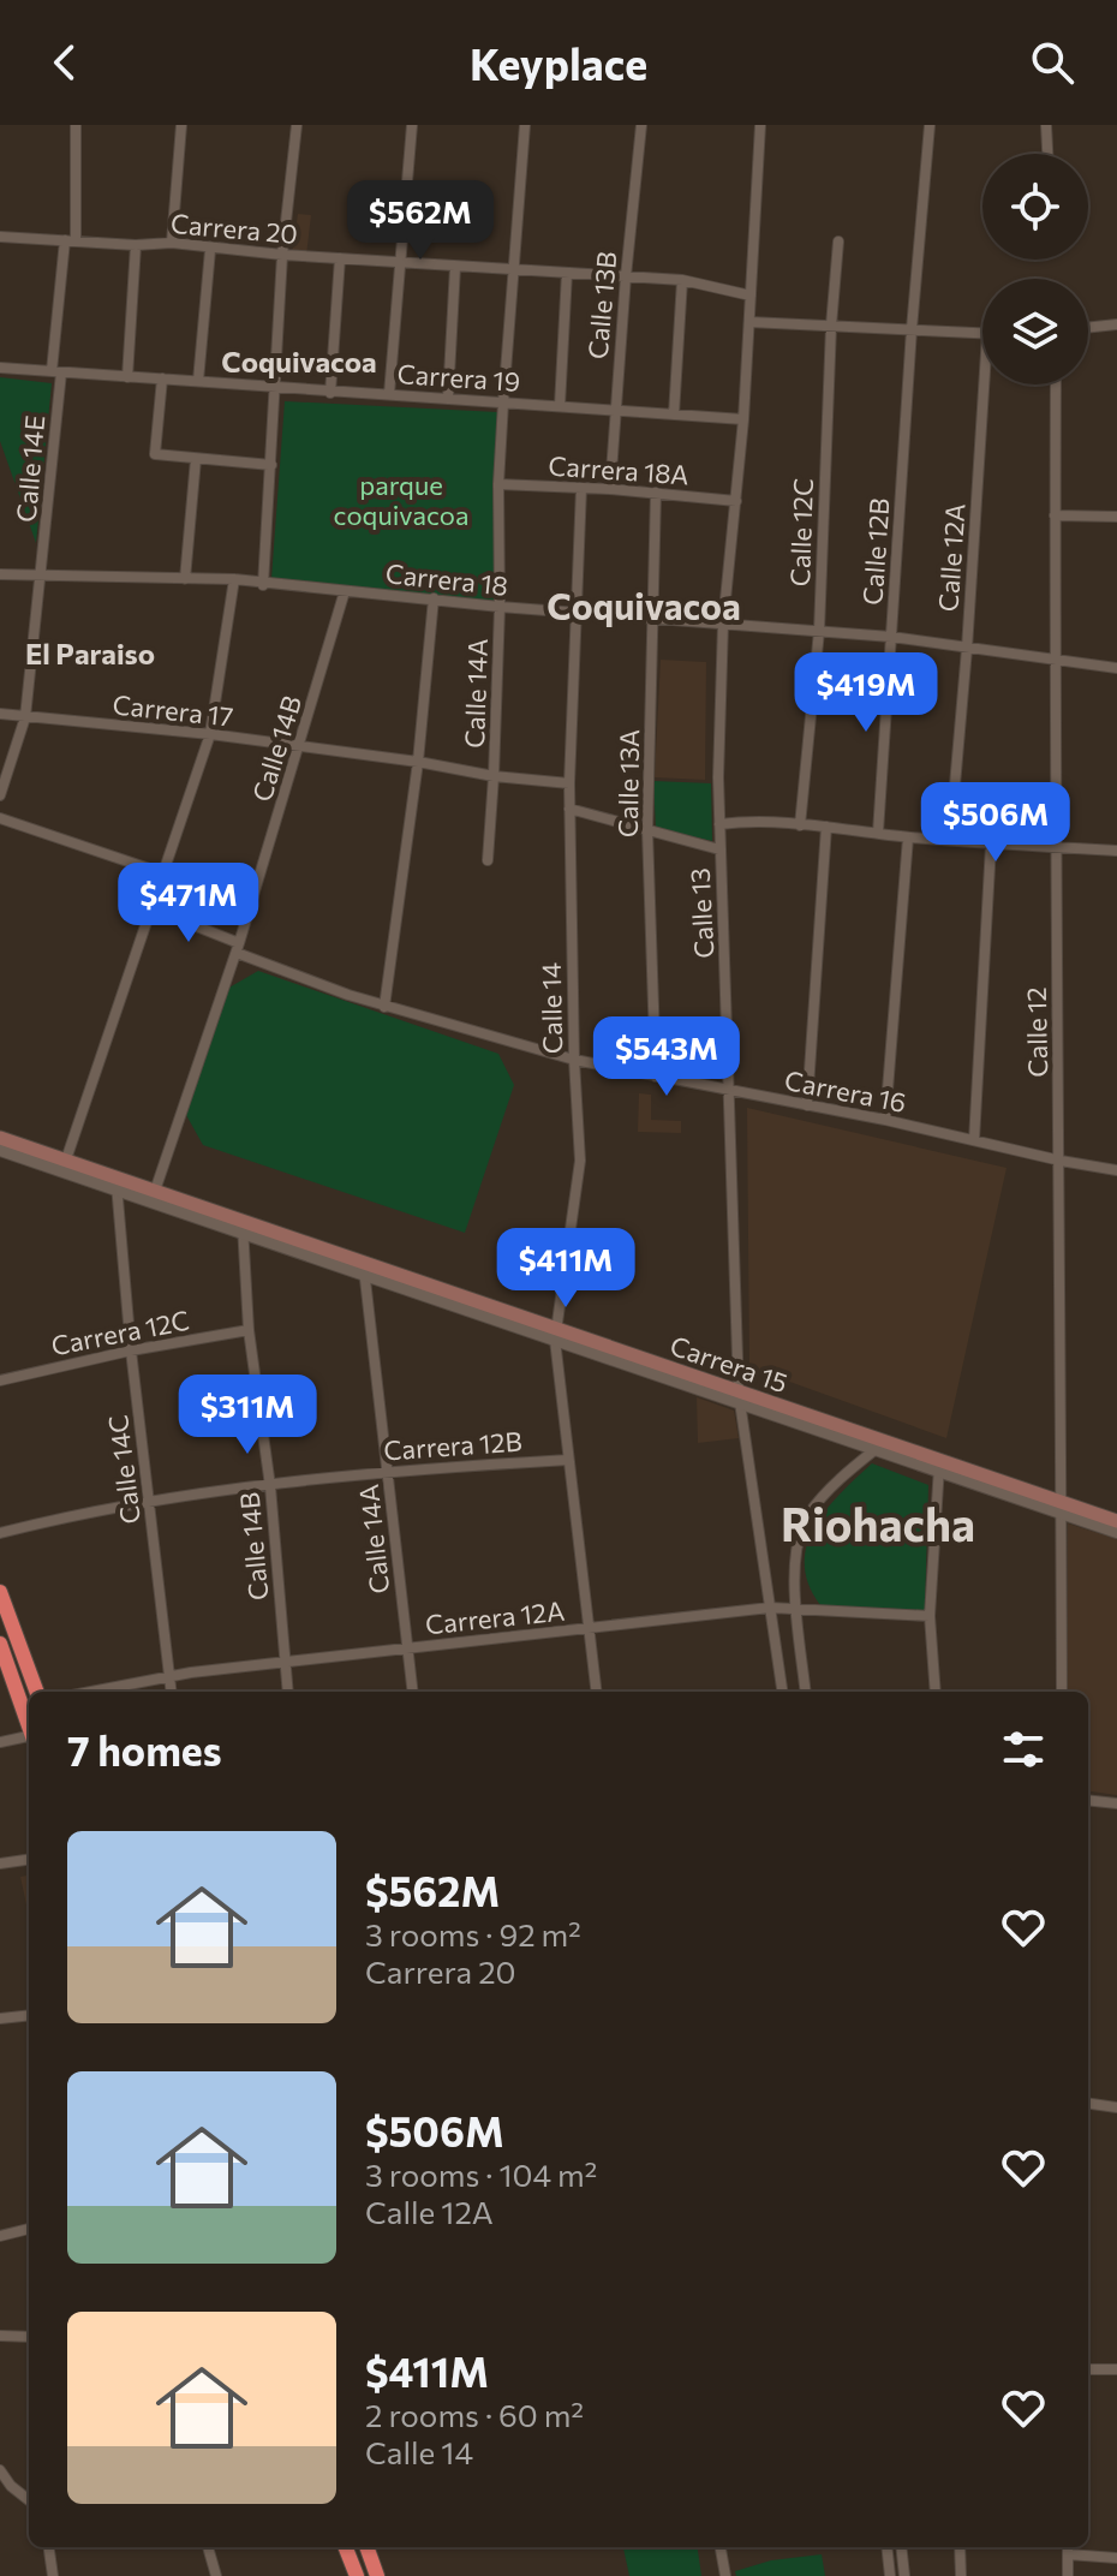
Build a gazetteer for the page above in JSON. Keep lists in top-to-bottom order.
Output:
{
  "streets": {
    "main road": ["Carrera 15"],
    "street": [
      "Carrera 20",
      "Calle 13B",
      "Carrera 19",
      "Calle 14E",
      "Carrera 18A",
      "Calle 12C",
      "Calle 12B",
      "Calle 12A",
      "Carrera 18",
      "Calle 14A",
      "Carrera 17",
      "Calle 14B",
      "Calle 13A",
      "Calle 13",
      "Calle 14",
      "Calle 12",
      "Carrera 16",
      "Carrera 12C",
      "Carrera 12B",
      "Calle 14C",
      "Carrera 12A"
    ]
  },
  "crossings": [
    ["Carrera 20", "Calle 13B"],
    ["Carrera 20", "Calle 14E"],
    ["Carrera 20", "Calle 14A"],
    ["Carrera 20", "Calle 13"],
    ["Calle 13B", "Carrera 19"],
    ["Calle 13B", "Carrera 18A"],
    ["Carrera 19", "Calle 14E"],
    ["Carrera 19", "Calle 14A"],
    ["Carrera 19", "Calle 13"],
    ["Calle 14E", "Carrera 18"],
    ["Calle 14E", "Carrera 17"],
    ["Carrera 18A", "Calle 14A"],
    ["Carrera 18A", "Calle 13A"],
    ["Carrera 18A", "Calle 13"],
    ["Carrera 18A", "Calle 14"],
    ["Calle 12C", "Carrera 18"],
    ["Calle 12B", "Carrera 18"],
    ["Calle 12A", "Carrera 18"],
    ["Carrera 18", "Calle 14A"],
    ["Carrera 18", "Calle 14B"],
    ["Carrera 18", "Calle 13A"],
    ["Carrera 18", "Calle 13"],
    ["Carrera 18", "Calle 14"],
    ["Carrera 18", "Calle 12"],
    ["Calle 14A", "Carrera 17"],
    ["Calle 14A", "Carrera 15"],
    ["Calle 14A", "Carrera 12B"],
    ["Calle 14A", "Carrera 12A"],
    ["Carrera 17", "Calle 14B"],
    ["Carrera 17", "Calle 14"],
    ["Calle 14B", "Carrera 16"],
    ["Calle 14B", "Carrera 12C"],
    ["Calle 14B", "Carrera 15"],
    ["Calle 14B", "Carrera 12B"],
    ["Calle 14B", "Carrera 12A"],
    ["Calle 13A", "Carrera 16"],
    ["Calle 13", "Carrera 16"],
    ["Calle 13", "Carrera 15"],
    ["Calle 13", "Carrera 12A"],
    ["Calle 14", "Carrera 16"],
    ["Calle 14", "Carrera 15"],
    ["Calle 14", "Carrera 12B"],
    ["Calle 14", "Carrera 12A"],
    ["Calle 12", "Carrera 16"],
    ["Calle 12", "Carrera 15"],
    ["Carrera 12C", "Calle 14C"],
    ["Carrera 15", "Calle 14C"],
    ["Carrera 12B", "Calle 14C"],
    ["Calle 14C", "Carrera 12A"]
  ],
  "districts": [
    "Coquivacoa",
    "Coquivacoa",
    "El Paraiso",
    "Riohacha"
  ],
  "parks": ["parque coquivacoa"],
  "page": {
    "header": "Keyplace",
    "price": [
      "$562M",
      "$419M",
      "$506M",
      "$471M",
      "$543M",
      "$411M",
      "$311M"
    ],
    "heading": "7 homes",
    "list": [
      {
        "name": "$562M",
        "note": "3 rooms · 92 m² · Carrera 20"
      },
      {
        "name": "$506M",
        "note": "3 rooms · 104 m² · Calle 12A"
      },
      {
        "name": "$411M",
        "note": "2 rooms · 60 m² · Calle 14"
      }
    ]
  }
}
